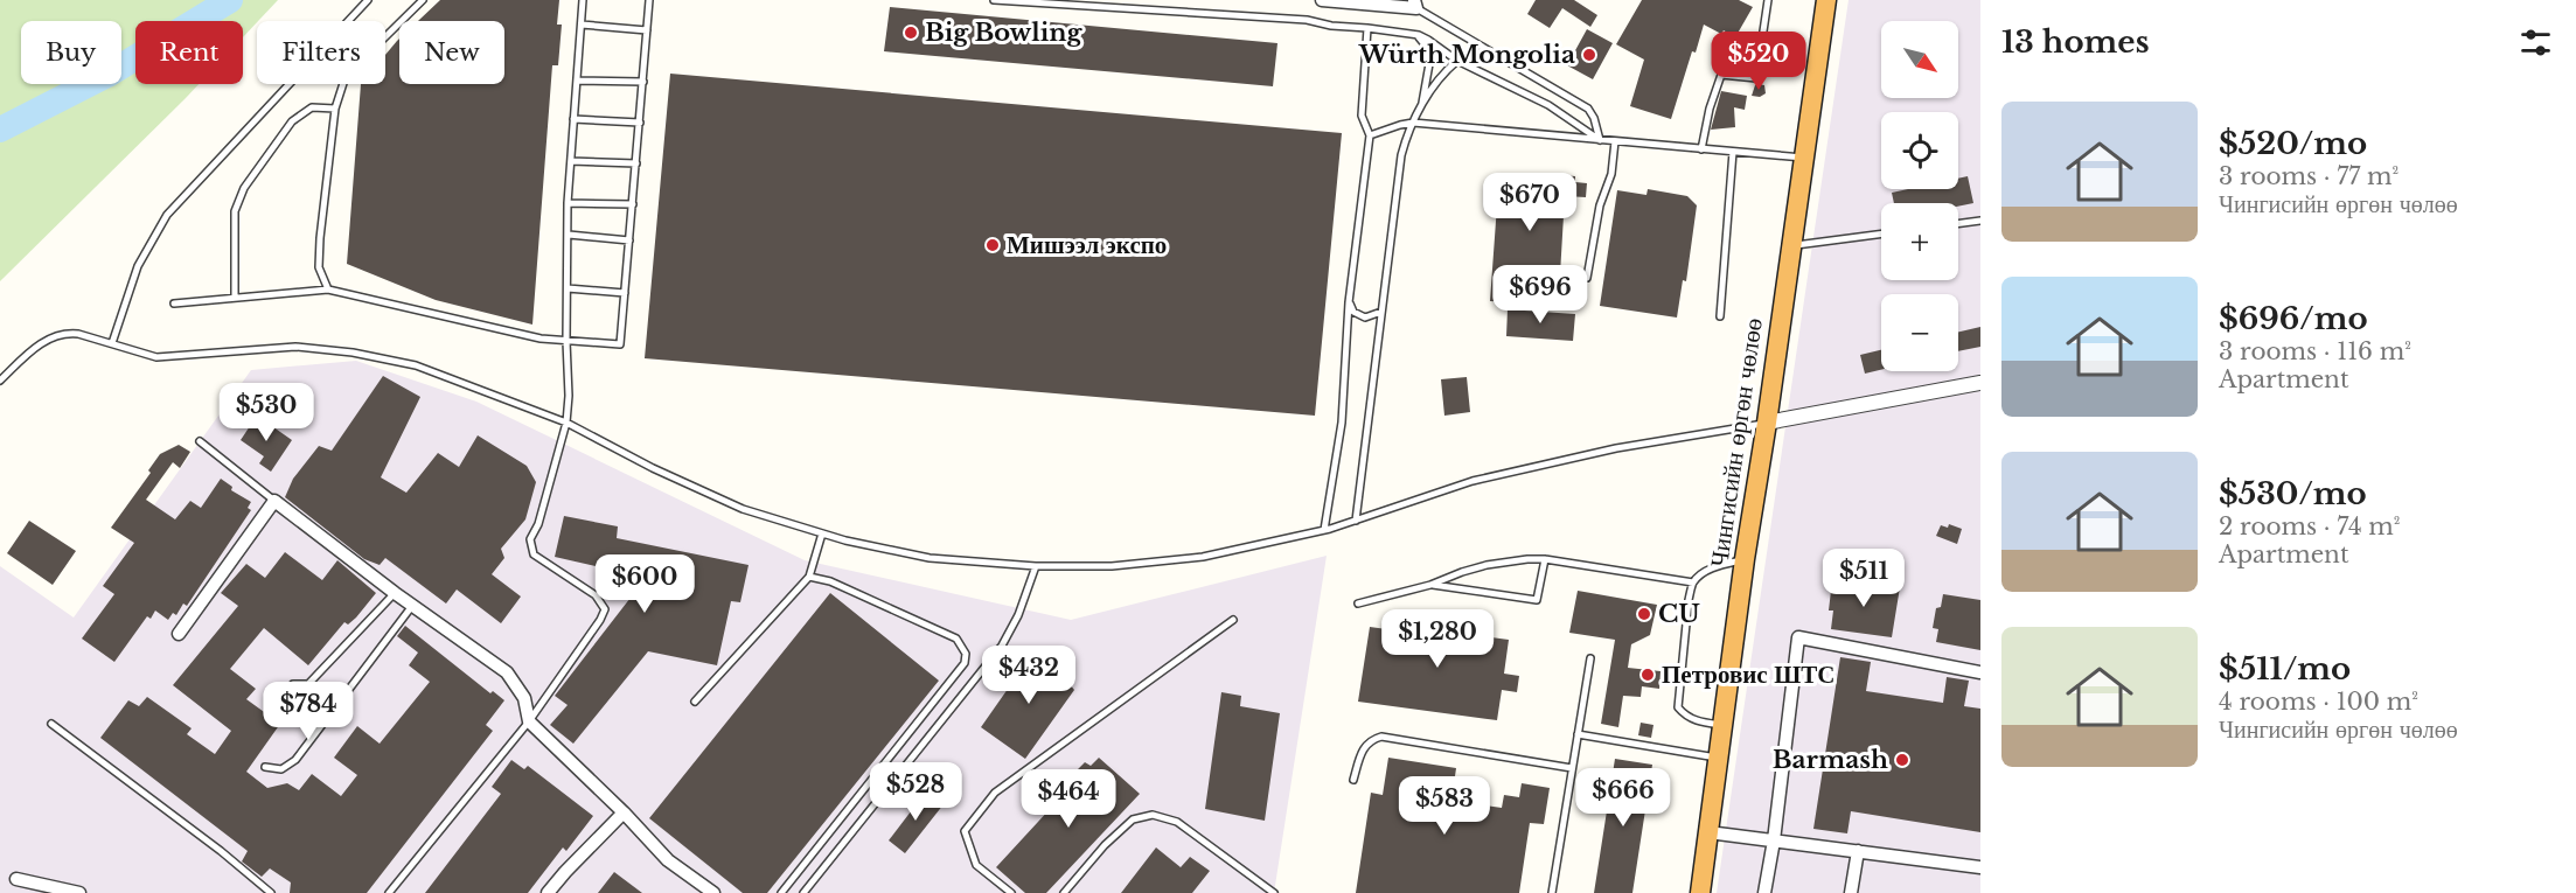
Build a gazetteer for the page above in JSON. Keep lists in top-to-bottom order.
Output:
{
  "streets": {
    "highway": ["Чингисийн өргөн чөлөө"]
  },
  "places": [
    "Big Bowling",
    "Würth Mongolia",
    "Мишээл экспо",
    "CU",
    "Петровис ШТС",
    "Barmash"
  ],
  "north": "bottom right",
  "page": {
    "heading": "13 homes",
    "map_buttons": ["+", "−"],
    "chip": [
      "Buy",
      "Rent",
      "Filters",
      "New"
    ],
    "price": [
      "$520",
      "$670",
      "$696",
      "$530",
      "$511",
      "$600",
      "$1,280",
      "$432",
      "$784",
      "$528",
      "$666",
      "$464",
      "$583"
    ],
    "list": [
      {
        "name": "$520/mo",
        "note": "3 rooms · 77 m² · Чингисийн өргөн чөлөө"
      },
      {
        "name": "$696/mo",
        "note": "3 rooms · 116 m² · Apartment"
      },
      {
        "name": "$530/mo",
        "note": "2 rooms · 74 m² · Apartment"
      },
      {
        "name": "$511/mo",
        "note": "4 rooms · 100 m² · Чингисийн өргөн чөлөө"
      }
    ]
  }
}
